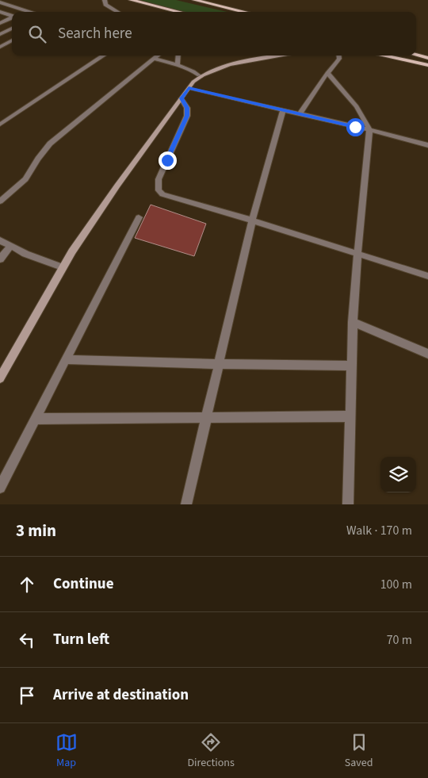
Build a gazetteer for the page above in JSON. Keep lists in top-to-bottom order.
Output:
{
  "page": {
    "search": "Search here",
    "heading": ["3 min", "Walk · 170 m"],
    "list": [
      ["Continue", "100 m"],
      ["Turn left", "70 m"],
      "Arrive at destination"
    ],
    "nav": ["Map", "Directions", "Saved"]
  }
}
